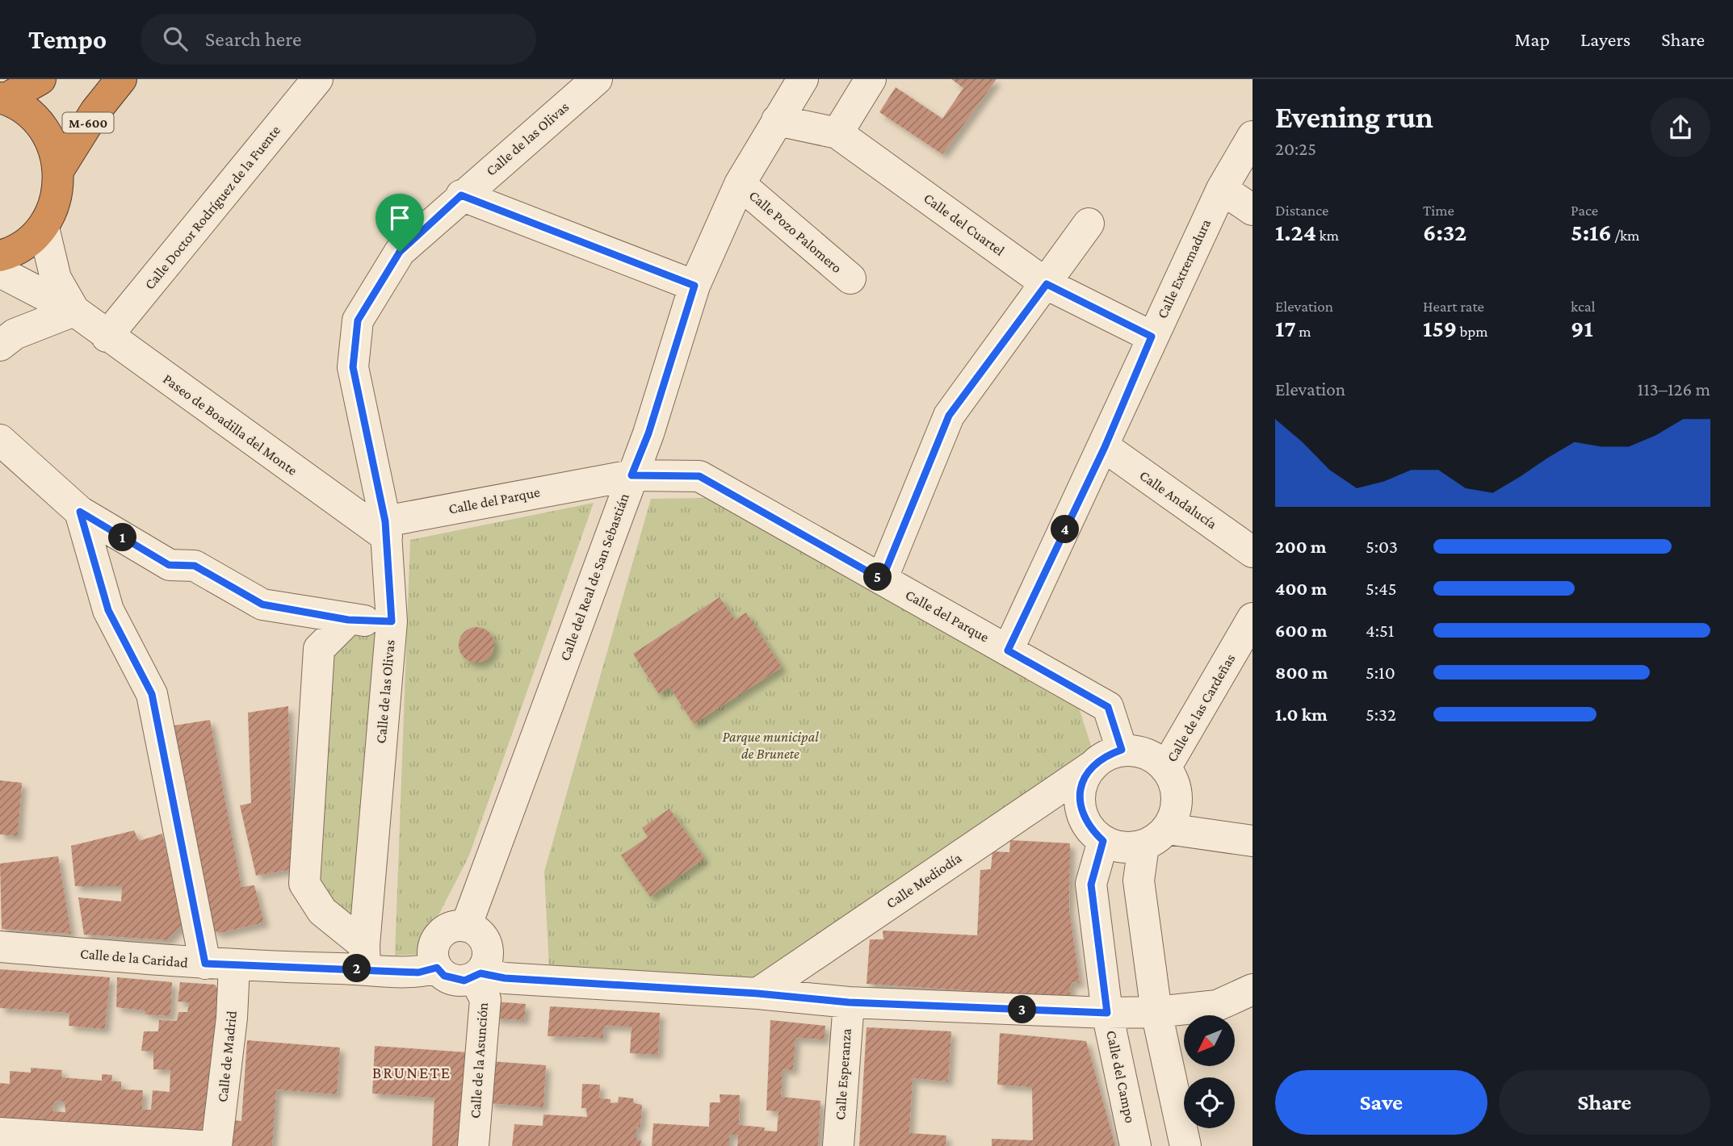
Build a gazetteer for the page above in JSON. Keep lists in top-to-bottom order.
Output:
{
  "streets": {
    "highway": ["M-600"],
    "street": [
      "Calle de las Olivas",
      "Calle Doctor Rodríguez de la Fuente",
      "Calle del Cuartel",
      "Calle Pozo Palomero",
      "Calle Extremadura",
      "Paseo de Boadilla del Monte",
      "Calle Andalucía",
      "Calle del Parque",
      "Calle del Real de San Sebastián",
      "Calle de las Cardeñas",
      "Calle Mediodía",
      "Calle de la Caridad",
      "Calle de Madrid",
      "Calle de la Asunción",
      "Calle Esperanza",
      "Calle del Campo"
    ]
  },
  "crossings": [
    ["M-600", "Paseo de Boadilla del Monte"],
    ["Calle de las Olivas", "Paseo de Boadilla del Monte"],
    ["Calle de las Olivas", "Calle del Parque"],
    ["Calle de las Olivas", "Calle de la Caridad"],
    ["Calle Doctor Rodríguez de la Fuente", "Paseo de Boadilla del Monte"],
    ["Calle del Cuartel", "Calle Extremadura"],
    ["Calle del Cuartel", "Calle del Real de San Sebastián"],
    ["Calle Pozo Palomero", "Calle del Real de San Sebastián"],
    ["Calle Extremadura", "Calle Andalucía"],
    ["Calle Extremadura", "Calle del Parque"],
    ["Paseo de Boadilla del Monte", "Calle del Parque"],
    ["Calle del Parque", "Calle del Real de San Sebastián"],
    ["Calle del Parque", "Calle de las Cardeñas"],
    ["Calle del Parque", "Calle Mediodía"],
    ["Calle del Parque", "Calle del Campo"],
    ["Calle del Real de San Sebastián", "Calle de la Caridad"],
    ["Calle del Real de San Sebastián", "Calle de la Asunción"],
    ["Calle de las Cardeñas", "Calle Mediodía"],
    ["Calle de las Cardeñas", "Calle del Campo"],
    ["Calle Mediodía", "Calle del Campo"],
    ["Calle de la Caridad", "Calle de Madrid"],
    ["Calle de la Caridad", "Calle de la Asunción"]
  ],
  "districts": ["BRUNETE"],
  "parks": ["Parque municipal de Brunete"],
  "north": "bottom left",
  "page": {
    "header": "Tempo",
    "search": "Search here",
    "nav": ["Map", "Layers", "Share"],
    "heading": ["Evening run", "20:25"],
    "stats": [
      ["Distance", "1.24 km"],
      ["Time", "6:32"],
      ["Pace", "5:16 /km"],
      ["Elevation", "17 m"],
      ["Heart rate", "159 bpm"],
      ["kcal", "91"]
    ],
    "chart": ["Elevation", "113–126 m"],
    "pins": [
      "4",
      "1",
      "5",
      "2",
      "3"
    ],
    "list": [
      {
        "name": "200 m",
        "note": "5:03"
      },
      {
        "name": "400 m",
        "note": "5:45"
      },
      {
        "name": "600 m",
        "note": "4:51"
      },
      {
        "name": "800 m",
        "note": "5:10"
      },
      {
        "name": "1.0 km",
        "note": "5:32"
      }
    ],
    "buttons": ["Save", "Share"]
  }
}
